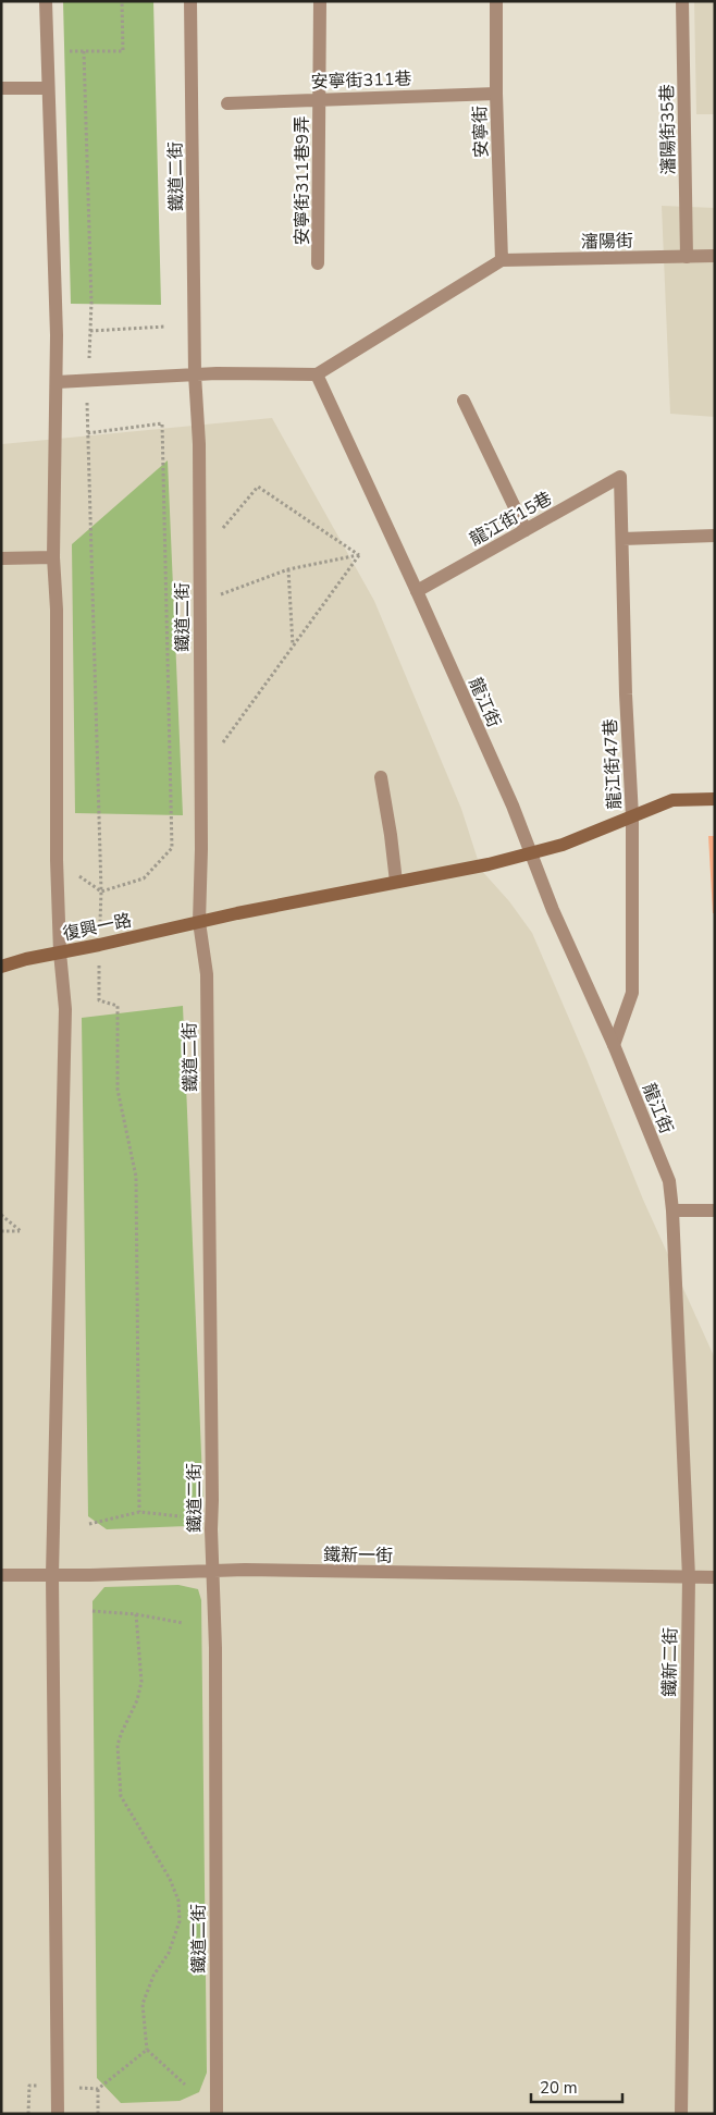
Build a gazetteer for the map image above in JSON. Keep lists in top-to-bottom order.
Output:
{
  "streets": {
    "street": [
      "安寧街311巷",
      "瀋陽街35巷",
      "安寧街",
      "鐵道二街",
      "安寧街311巷9弄",
      "瀋陽街",
      "龍江街15巷",
      "龍江街",
      "龍江街47巷",
      "復興一路",
      "鐵新一街",
      "鐵新二街"
    ]
  },
  "crossings": [
    ["安寧街311巷", "安寧街"],
    ["安寧街311巷", "安寧街311巷9弄"],
    ["瀋陽街35巷", "瀋陽街"],
    ["安寧街", "瀋陽街"],
    ["鐵道二街", "復興一路"],
    ["鐵道二街", "鐵新一街"],
    ["龍江街15巷", "龍江街"],
    ["龍江街15巷", "龍江街47巷"],
    ["龍江街", "龍江街47巷"],
    ["龍江街", "復興一路"],
    ["龍江街", "鐵新二街"],
    ["龍江街47巷", "復興一路"],
    ["鐵新一街", "鐵新二街"]
  ],
  "scale_bar": "20 m"
}
